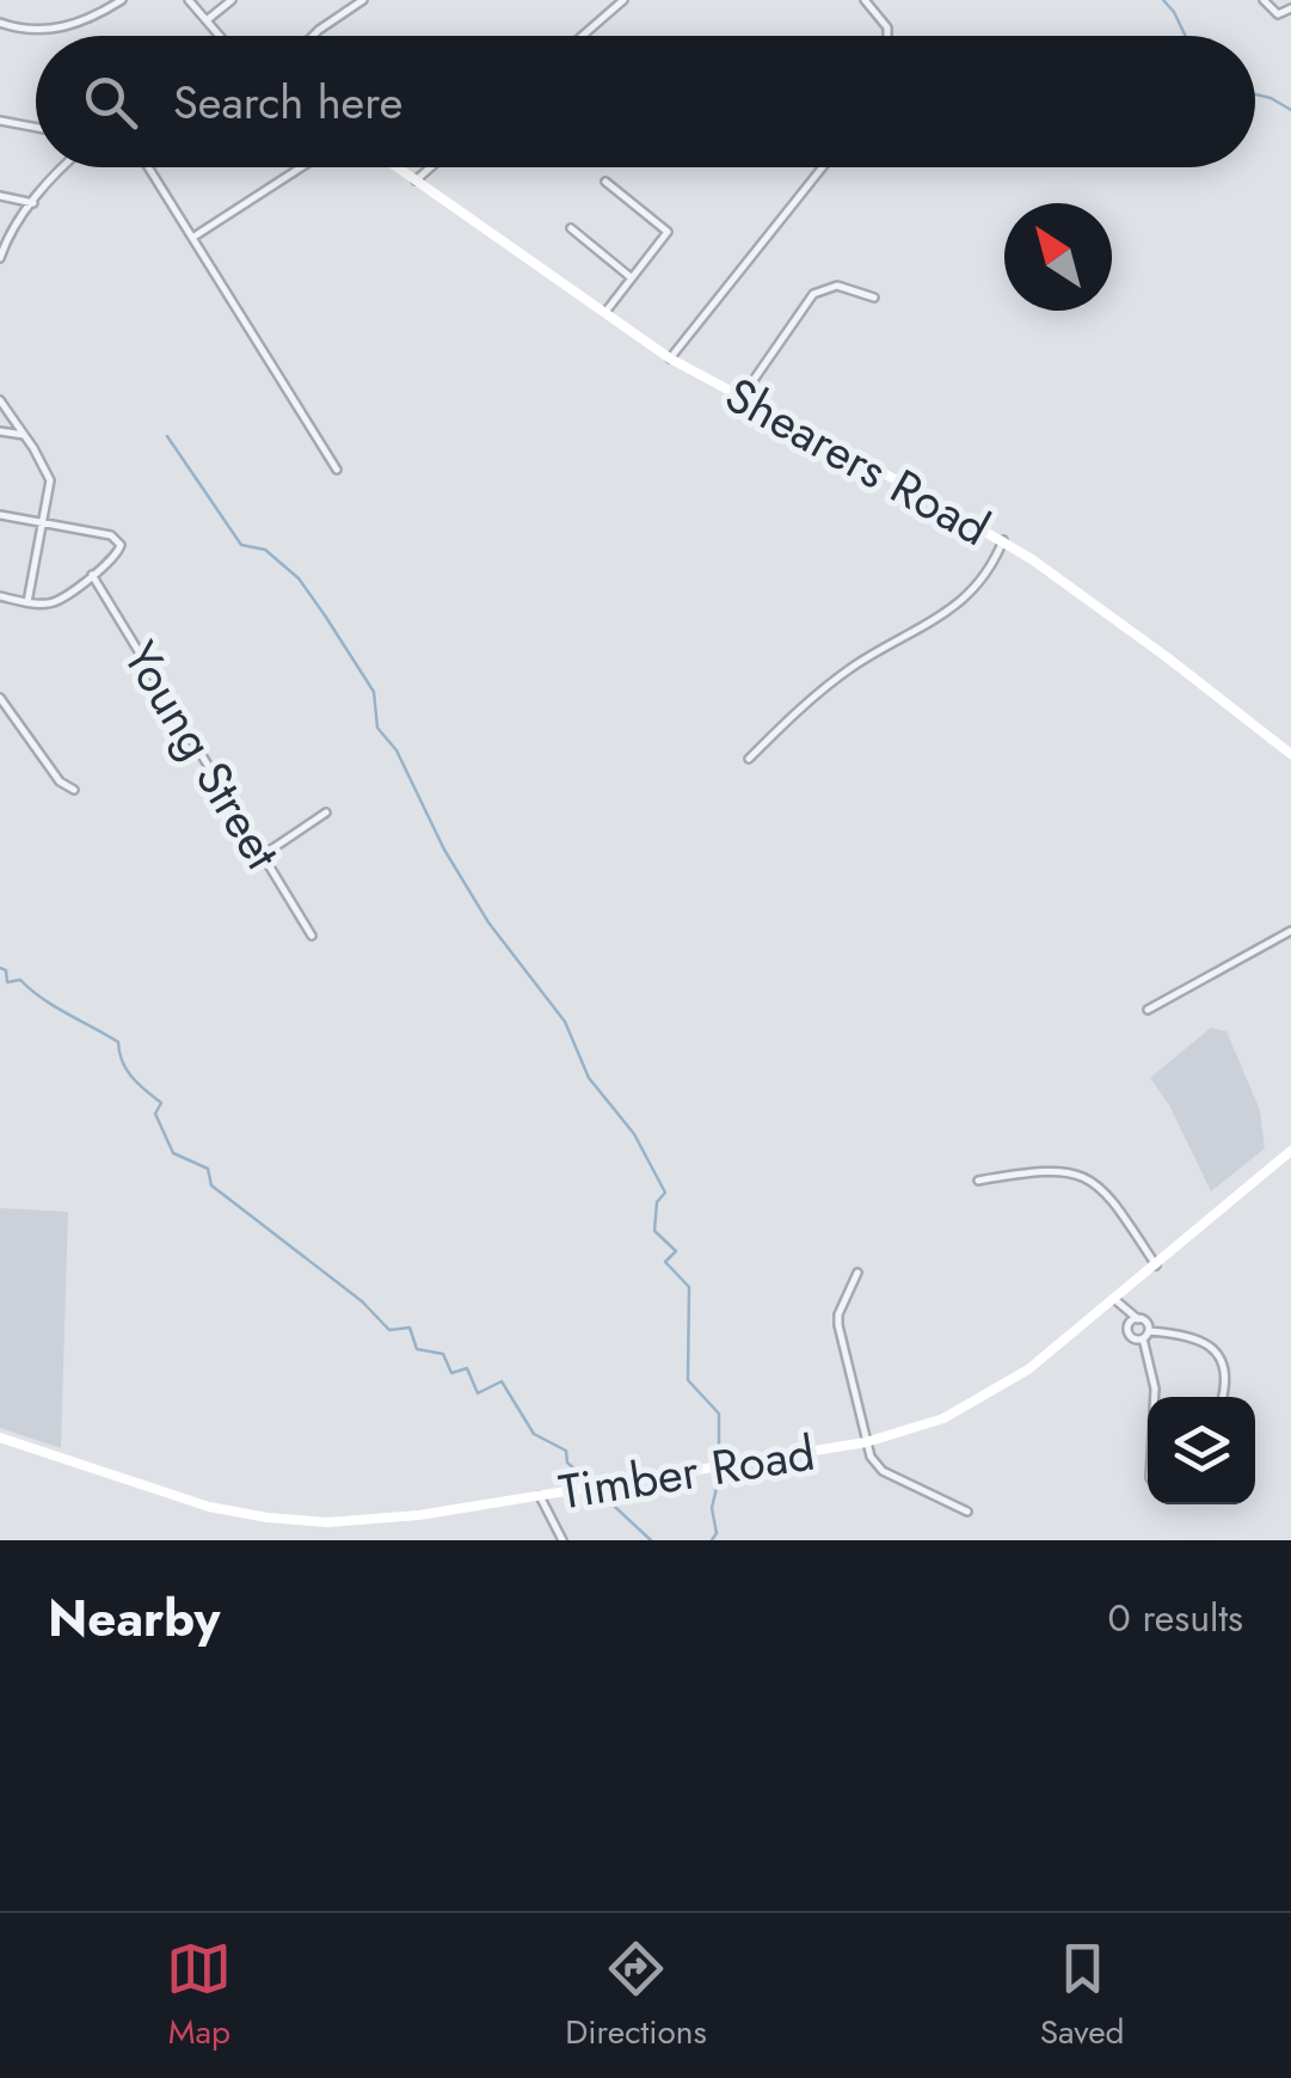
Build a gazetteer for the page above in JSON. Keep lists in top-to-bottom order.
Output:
{
  "streets": {
    "street": ["Shearers Road", "Young Street", "Timber Road"]
  },
  "north": "top left",
  "page": {
    "search": "Search here",
    "heading": ["Nearby", "0 results"],
    "nav": ["Map", "Directions", "Saved"]
  }
}
